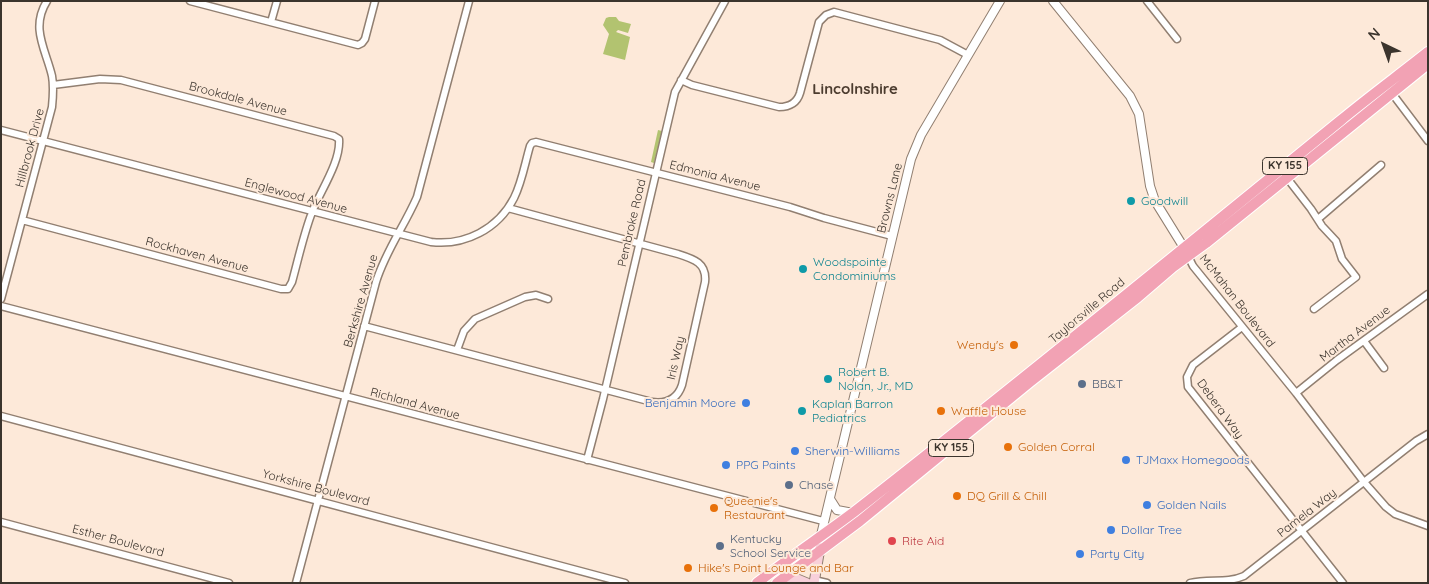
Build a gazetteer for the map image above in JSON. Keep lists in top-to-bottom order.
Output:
{
  "streets": {
    "main road": ["KY 155", "Taylorsville Road"],
    "street": [
      "Brookdale Avenue",
      "Hillbrook Drive",
      "Edmonia Avenue",
      "Englewood Avenue",
      "Browns Lane",
      "Pembroke Road",
      "Rockhaven Avenue",
      "Berkshire Avenue",
      "McMahan Boulevard",
      "Martha Avenue",
      "Iris Way",
      "Richland Avenue",
      "Debera Way",
      "Yorkshire Boulevard",
      "Pamela Way",
      "Esther Boulevard"
    ]
  },
  "crossings": [
    ["Brookdale Avenue", "Hillbrook Drive"],
    ["Brookdale Avenue", "Englewood Avenue"],
    ["Brookdale Avenue", "Rockhaven Avenue"],
    ["Hillbrook Drive", "Englewood Avenue"],
    ["Hillbrook Drive", "Rockhaven Avenue"],
    ["Edmonia Avenue", "Englewood Avenue"],
    ["Edmonia Avenue", "Browns Lane"],
    ["Edmonia Avenue", "Pembroke Road"],
    ["Englewood Avenue", "Rockhaven Avenue"],
    ["Englewood Avenue", "Berkshire Avenue"],
    ["Englewood Avenue", "Iris Way"],
    ["Browns Lane", "Taylorsville Road"],
    ["Browns Lane", "Richland Avenue"],
    ["Pembroke Road", "Iris Way"],
    ["Pembroke Road", "Richland Avenue"],
    ["Berkshire Avenue", "Iris Way"],
    ["Berkshire Avenue", "Richland Avenue"],
    ["Berkshire Avenue", "Yorkshire Boulevard"],
    ["McMahan Boulevard", "Taylorsville Road"],
    ["McMahan Boulevard", "Martha Avenue"],
    ["McMahan Boulevard", "Debera Way"],
    ["McMahan Boulevard", "Pamela Way"],
    ["Debera Way", "Pamela Way"]
  ],
  "districts": ["Lincolnshire"],
  "places": [
    "Goodwill",
    "Woodspointe Condominiums",
    "Wendy's",
    "Robert B. Nolan, Jr., MD",
    "BB&T",
    "Benjamin Moore",
    "Kaplan Barron Pediatrics",
    "Waffle House",
    "Golden Corral",
    "Sherwin-Williams",
    "TJMaxx Homegoods",
    "PPG Paints",
    "Chase",
    "DQ Grill & Chill",
    "Golden Nails",
    "Queenie's Restaurant",
    "Dollar Tree",
    "Rite Aid",
    "Kentucky School Service",
    "Party City",
    "Hike's Point Lounge and Bar"
  ],
  "north": "top left"
}
